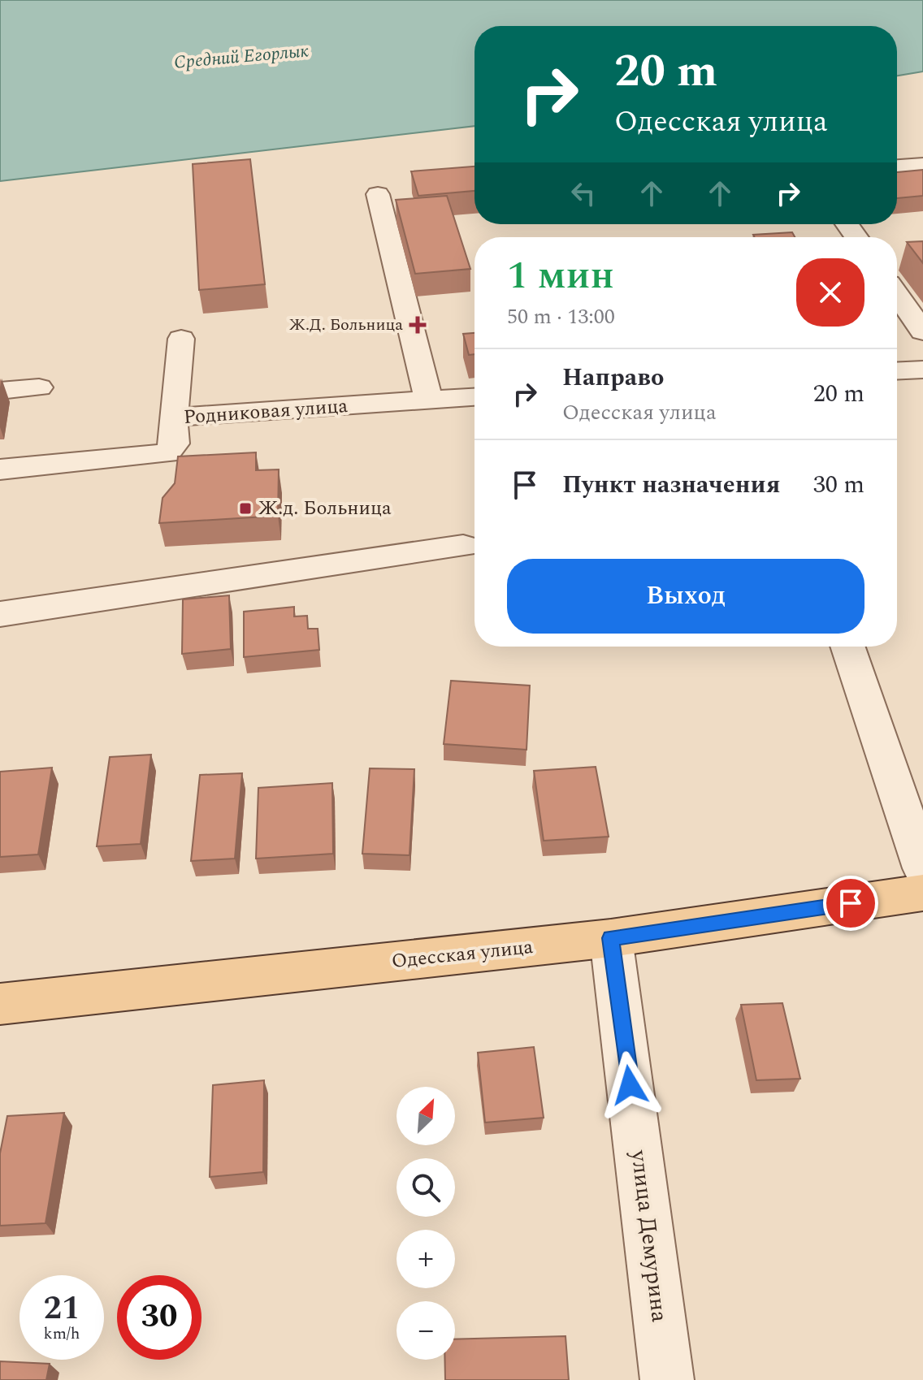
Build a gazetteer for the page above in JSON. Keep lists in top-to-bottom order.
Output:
{
  "streets": {
    "main road": ["Одесская улица"],
    "street": ["Родниковая улица", "улица Демурина"]
  },
  "crossings": [
    ["Одесская улица", "улица Демурина"]
  ],
  "water": ["Средний Егорлык"],
  "places": {
    "health": ["Ж.Д. Больница"],
    "transit": ["Ж.д. Больница"]
  },
  "north": "top right",
  "page": {
    "turn": ["20 m", "Одесская улица"],
    "heading": ["1 мин", "50 m · 13:00"],
    "list": [
      {
        "name": "Направо",
        "note": "Одесская улица",
        "value": "20 m"
      },
      {
        "name": "Пункт назначения",
        "value": "30 m"
      }
    ],
    "buttons": "Выход",
    "map_buttons": ["+", "−"],
    "speed": "21 km/h",
    "limit": "30"
  }
}
